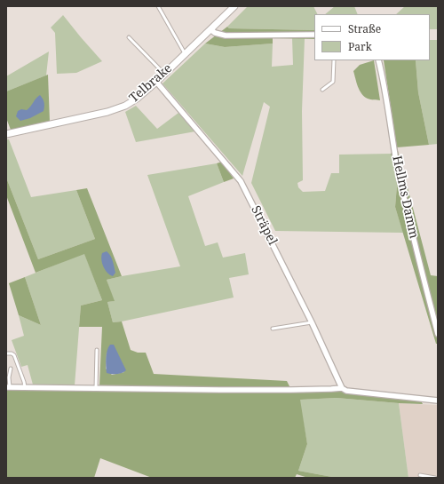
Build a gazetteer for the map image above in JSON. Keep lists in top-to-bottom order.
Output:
{
  "streets": {
    "street": ["Telbrake", "Hellms Damm", "Sträpel"]
  },
  "crossings": [
    ["Telbrake", "Sträpel"]
  ],
  "legend": ["Straße", "Park"]
}
